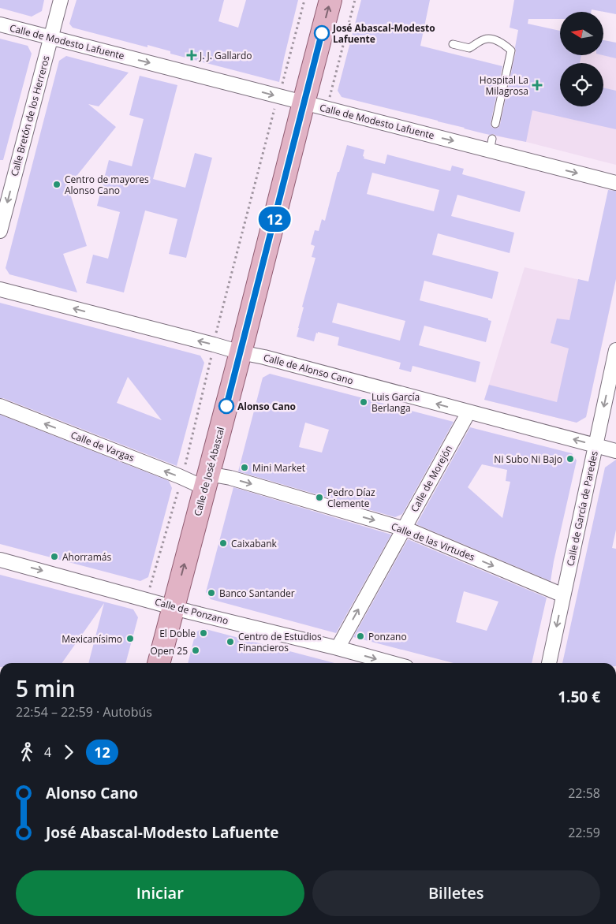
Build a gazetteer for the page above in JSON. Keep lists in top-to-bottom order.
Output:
{
  "streets": {
    "main road": ["Calle de José Abascal"],
    "street": [
      "Calle de Modesto Lafuente",
      "Calle Bretón de los Herreros",
      "Calle de Alonso Cano",
      "Calle de Vargas",
      "Calle de Morejón",
      "Calle de García de Paredes",
      "Calle de las Virtudes",
      "Calle de Ponzano"
    ]
  },
  "crossings": [
    ["Calle de Modesto Lafuente", "Calle Bretón de los Herreros"],
    ["Calle de Modesto Lafuente", "Calle de José Abascal"],
    ["Calle de Alonso Cano", "Calle de José Abascal"],
    ["Calle de Alonso Cano", "Calle de Morejón"],
    ["Calle de Alonso Cano", "Calle de García de Paredes"],
    ["Calle de Vargas", "Calle de José Abascal"],
    ["Calle de Vargas", "Calle de las Virtudes"],
    ["Calle de José Abascal", "Calle de las Virtudes"],
    ["Calle de José Abascal", "Calle de Ponzano"],
    ["Calle de Morejón", "Calle de las Virtudes"],
    ["Calle de Morejón", "Calle de Ponzano"],
    ["Calle de García de Paredes", "Calle de las Virtudes"]
  ],
  "one_way": [
    "Calle de Modesto Lafuente",
    "Calle Bretón de los Herreros",
    "Calle de Alonso Cano",
    "Calle de Vargas",
    "Calle de Morejón",
    "Calle de García de Paredes",
    "Calle de las Virtudes",
    "Calle de Ponzano"
  ],
  "places": {
    "other": [
      "José Abascal-Modesto Lafuente",
      "Centro de mayores Alonso Cano",
      "Luis García Berlanga",
      "Alonso Cano",
      "Ni Subo Ni Bajo",
      "Mini Market",
      "Pedro Díaz Clemente",
      "Caixabank",
      "Ahorramás",
      "Banco Santander",
      "El Doble",
      "Ponzano",
      "Mexicanísimo",
      "Centro de Estudios Financieros",
      "Open 25"
    ],
    "health": ["J. J. Gallardo", "Hospital La Milagrosa"]
  },
  "lines": ["bus line 12"],
  "north": "left",
  "page": {
    "on_map": "12",
    "heading": ["5 min", "22:54 – 22:59 · Autobús", "1.50 €"],
    "legs": ["4", "12"],
    "list": [
      {
        "name": "Alonso Cano",
        "value": "22:58"
      },
      {
        "name": "José Abascal-Modesto Lafuente",
        "value": "22:59"
      }
    ],
    "buttons": ["Iniciar", "Billetes"]
  }
}
